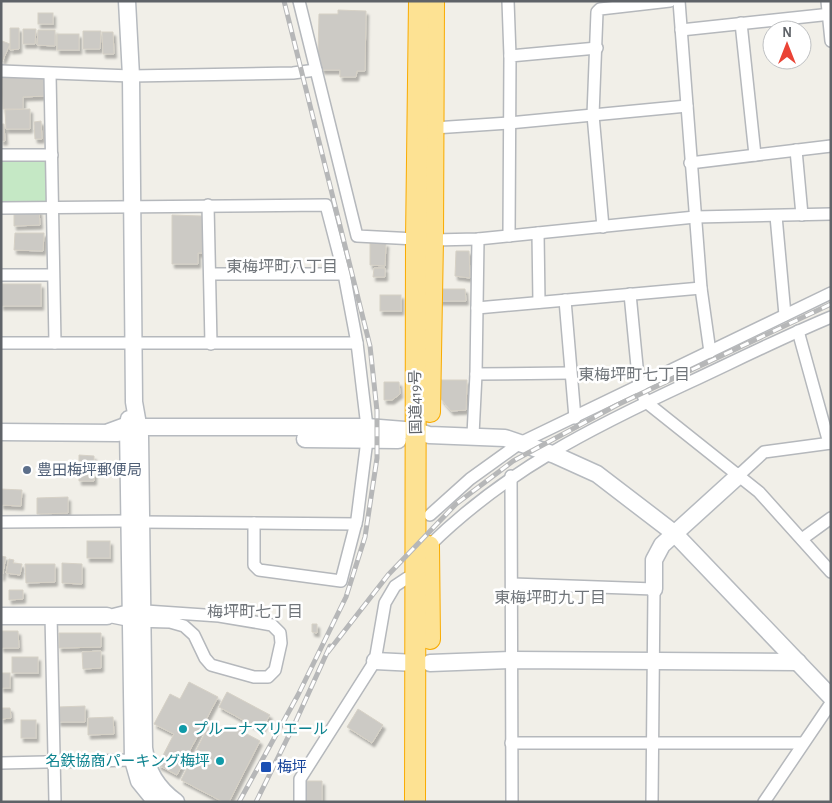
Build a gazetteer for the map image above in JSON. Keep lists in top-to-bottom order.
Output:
{
  "streets": {
    "highway": ["国道419号"]
  },
  "districts": [
    "東梅坪町八丁目",
    "東梅坪町七丁目",
    "東梅坪町九丁目",
    "梅坪町七丁目"
  ],
  "places": {
    "other": ["豊田梅坪郵便局", "プルーナマリエール", "名鉄協商パーキング梅坪"],
    "transit": ["梅坪"]
  },
  "north": "top"
}
